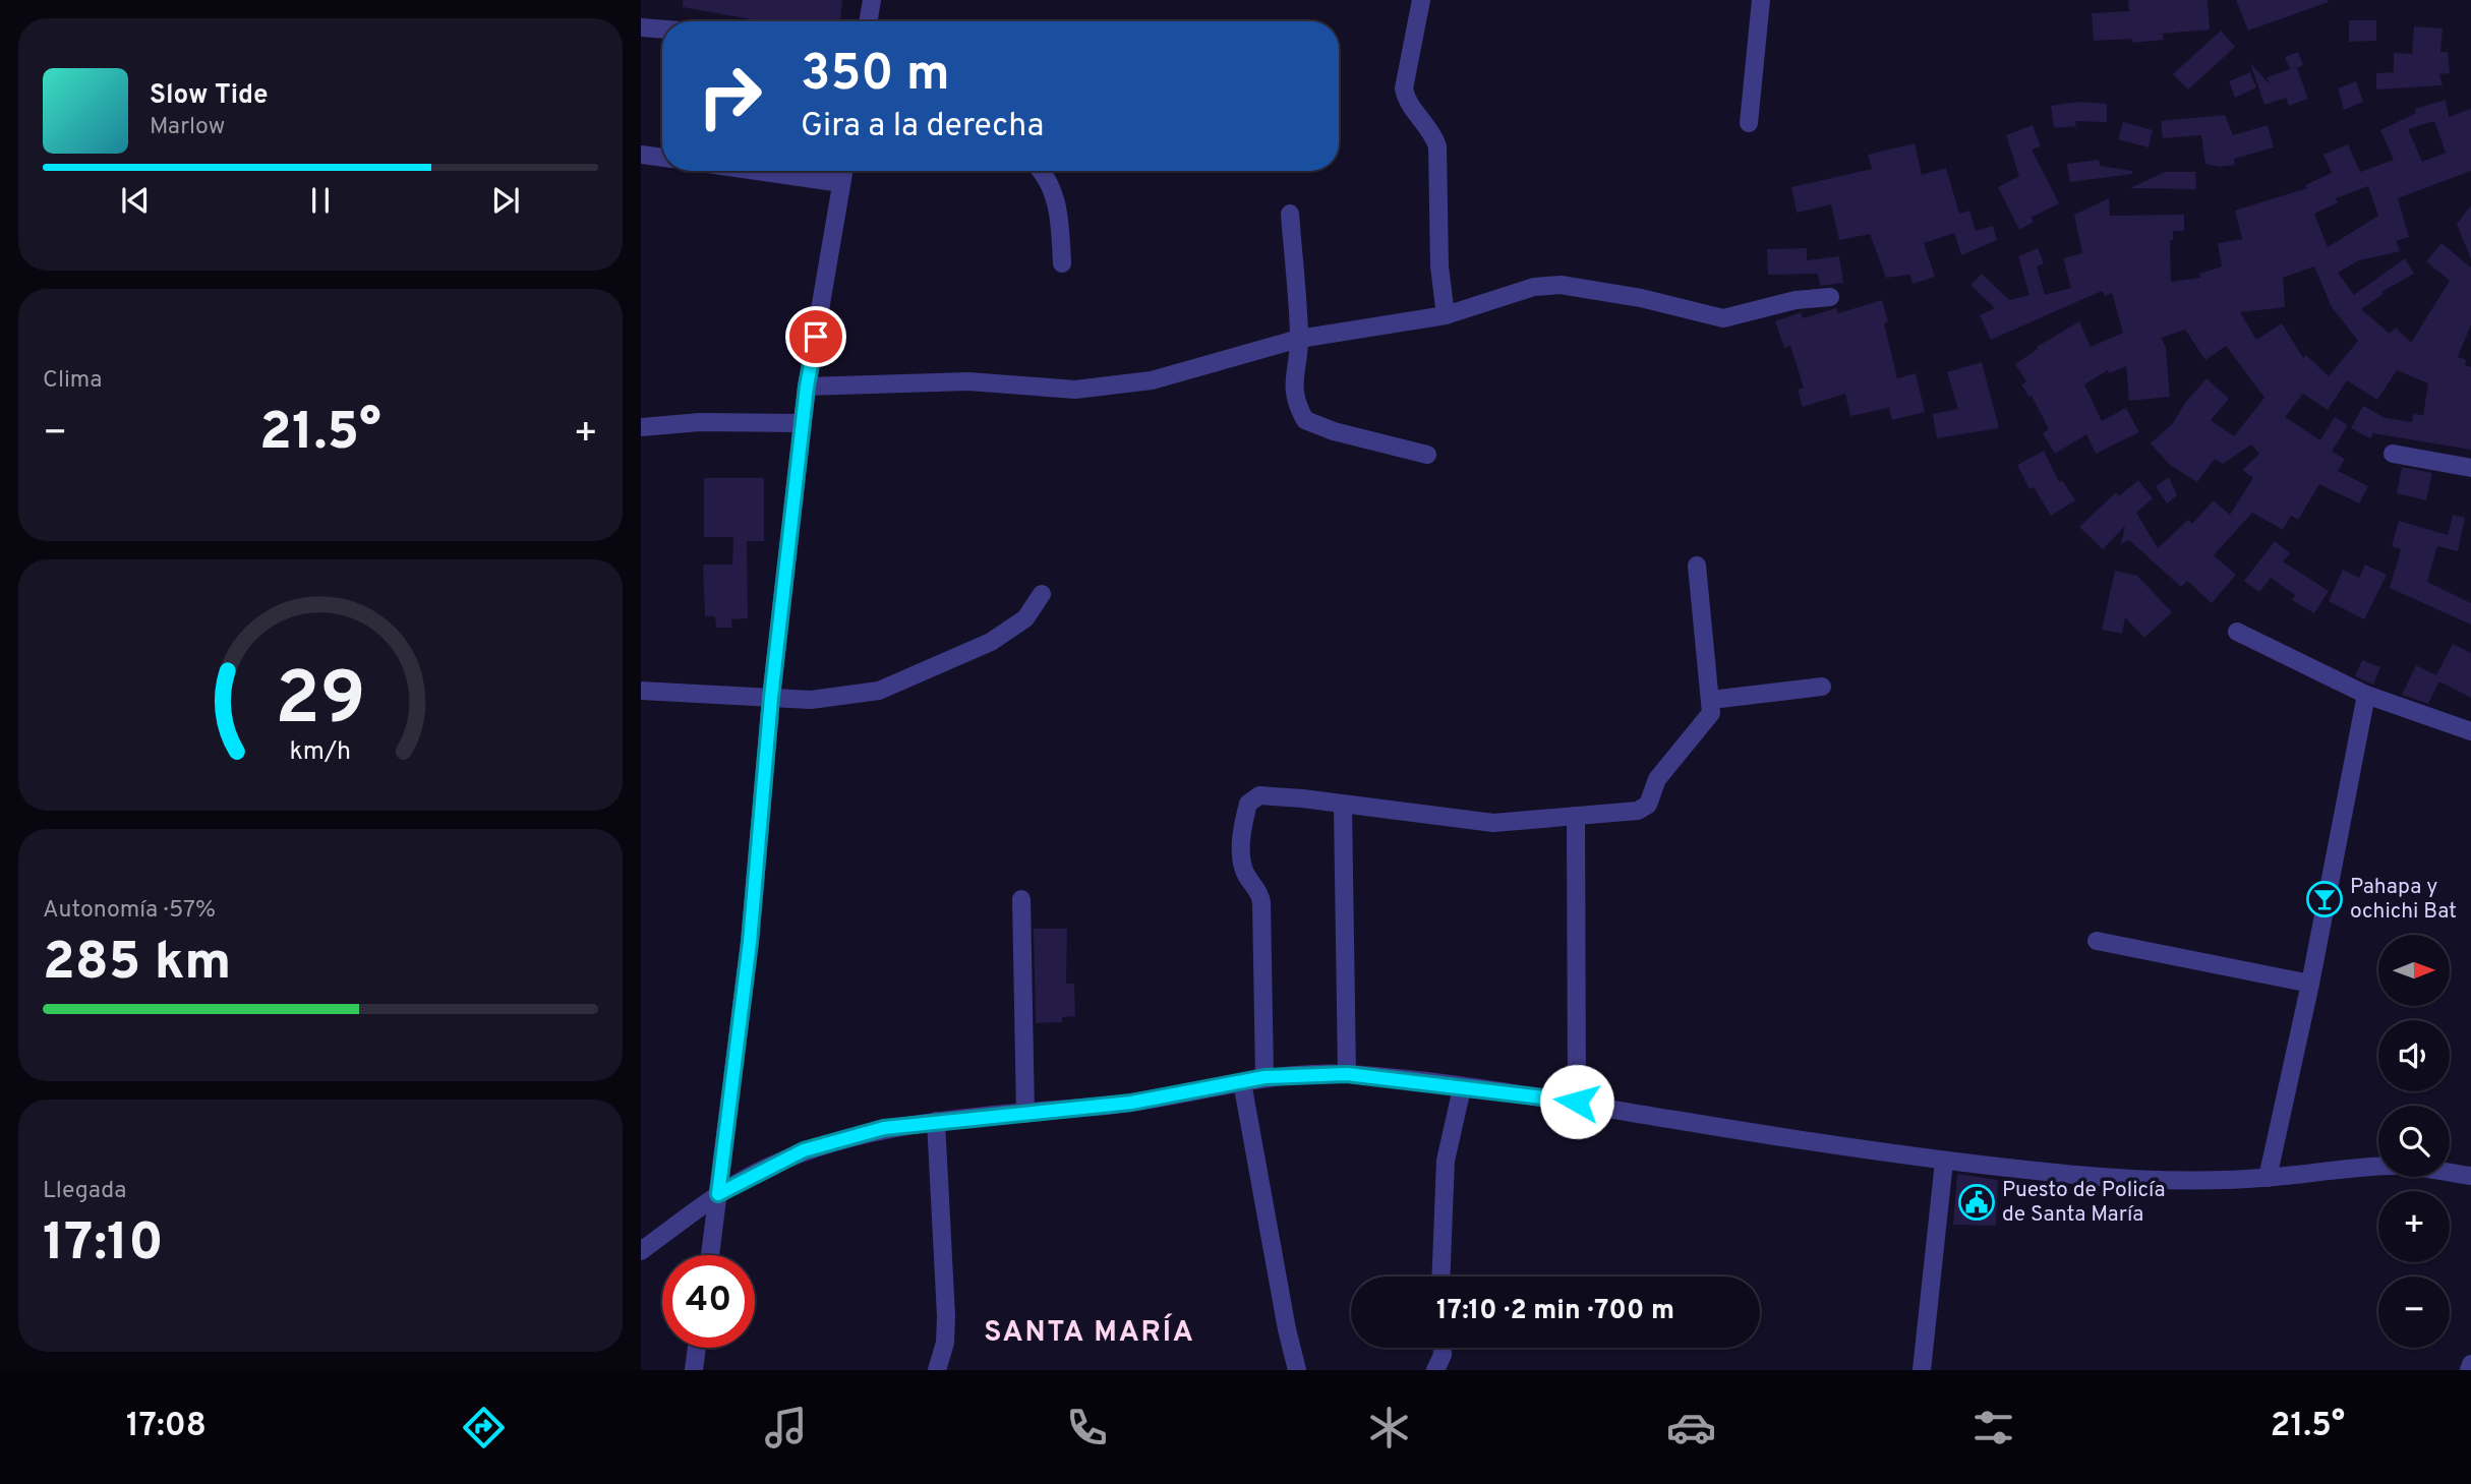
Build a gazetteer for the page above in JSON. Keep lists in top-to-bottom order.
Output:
{
  "districts": ["SANTA MARÍA"],
  "places": {
    "bar": ["Pahapa y ochichi Bat"],
    "public building": ["Puesto de Policía de Santa María"]
  },
  "north": "right",
  "page": {
    "turn": ["350 m", "Gira a la derecha"],
    "song": ["Slow Tide", "Marlow"],
    "tile": [
      "Clima",
      ["Autonomía · 57%", "285 km"],
      ["Llegada", "17:10"]
    ],
    "heat": ["−", "21.5°", "+"],
    "map_buttons": ["+", "−"],
    "limit": "40",
    "trip": "17:10 · 2 min · 700 m",
    "tabs": ["17:08", "21.5°"],
    "gauge": ["29", "km/h"]
  }
}
